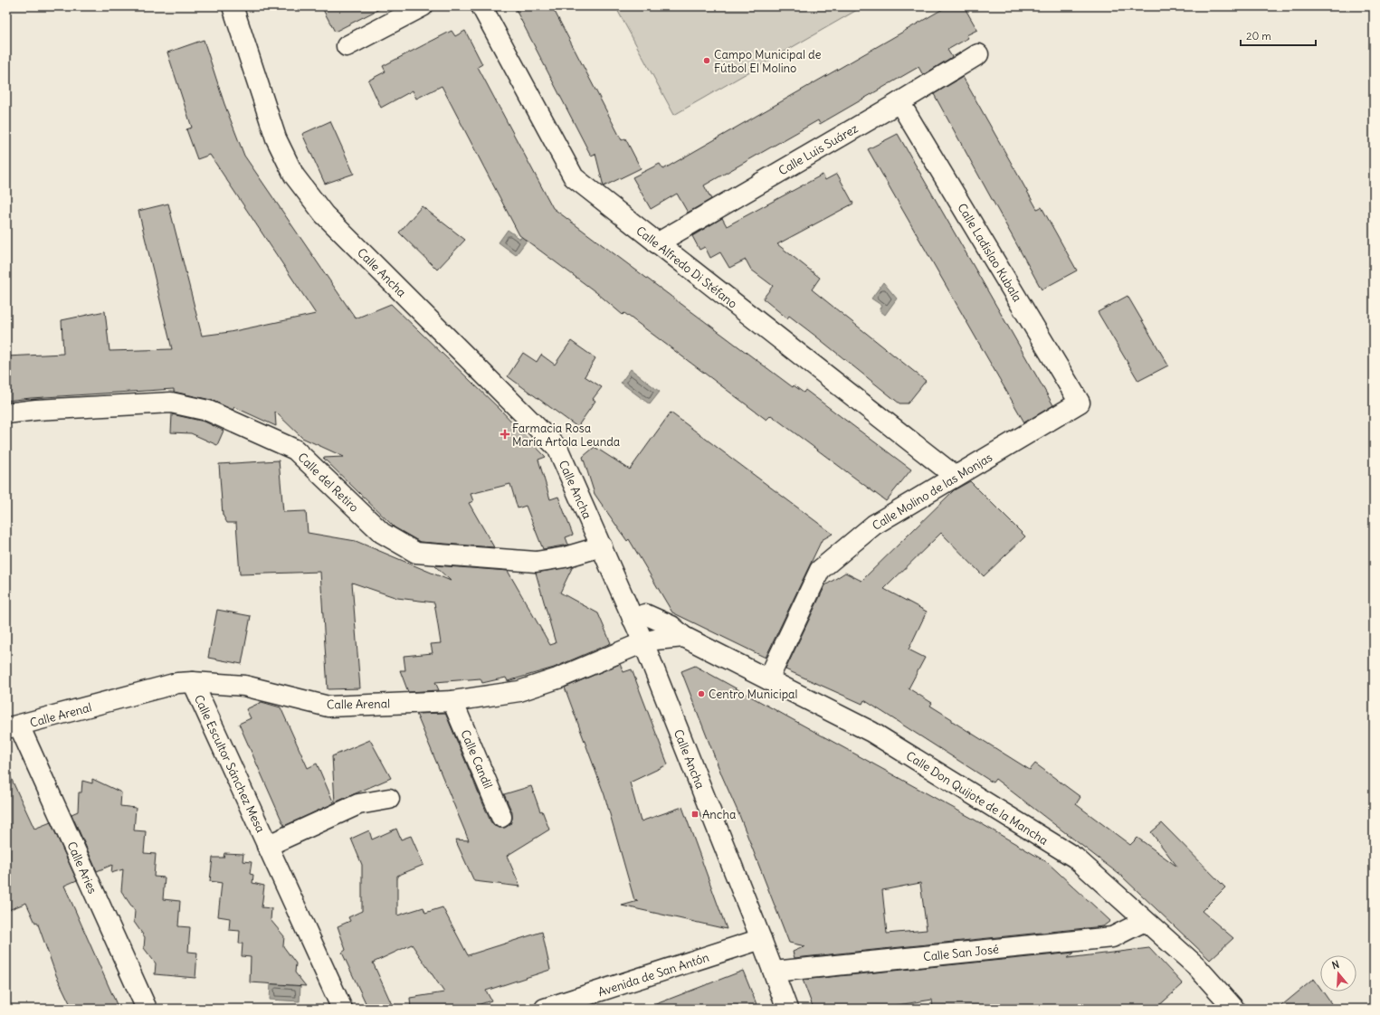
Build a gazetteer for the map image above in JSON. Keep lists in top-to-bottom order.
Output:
{
  "streets": {
    "street": [
      "Calle Luis Suárez",
      "Calle Ladislao Kubala",
      "Calle Alfredo Di Stéfano",
      "Calle Ancha",
      "Calle del Retiro",
      "Calle Molino de las Monjas",
      "Calle Arenal",
      "Calle Candil",
      "Calle Escultor Sánchez Mesa",
      "Calle Don Quijote de la Mancha",
      "Calle Aries",
      "Calle San José",
      "Avenida de San Antón"
    ]
  },
  "crossings": [
    ["Calle Luis Suárez", "Calle Ladislao Kubala"],
    ["Calle Luis Suárez", "Calle Alfredo Di Stéfano"],
    ["Calle Ladislao Kubala", "Calle Molino de las Monjas"],
    ["Calle Alfredo Di Stéfano", "Calle Molino de las Monjas"],
    ["Calle Ancha", "Calle del Retiro"],
    ["Calle Ancha", "Calle Arenal"],
    ["Calle Ancha", "Calle Don Quijote de la Mancha"],
    ["Calle Ancha", "Calle San José"],
    ["Calle Ancha", "Avenida de San Antón"],
    ["Calle Molino de las Monjas", "Calle Don Quijote de la Mancha"],
    ["Calle Arenal", "Calle Candil"],
    ["Calle Arenal", "Calle Escultor Sánchez Mesa"],
    ["Calle Arenal", "Calle Aries"],
    ["Calle Don Quijote de la Mancha", "Calle San José"]
  ],
  "places": {
    "other": ["Campo Municipal de Fútbol El Molino", "Centro Municipal"],
    "health": ["Farmacia Rosa María Artola Leunda"],
    "transit": ["Ancha"]
  },
  "scale_bar": "20 m",
  "north": "top"
}
